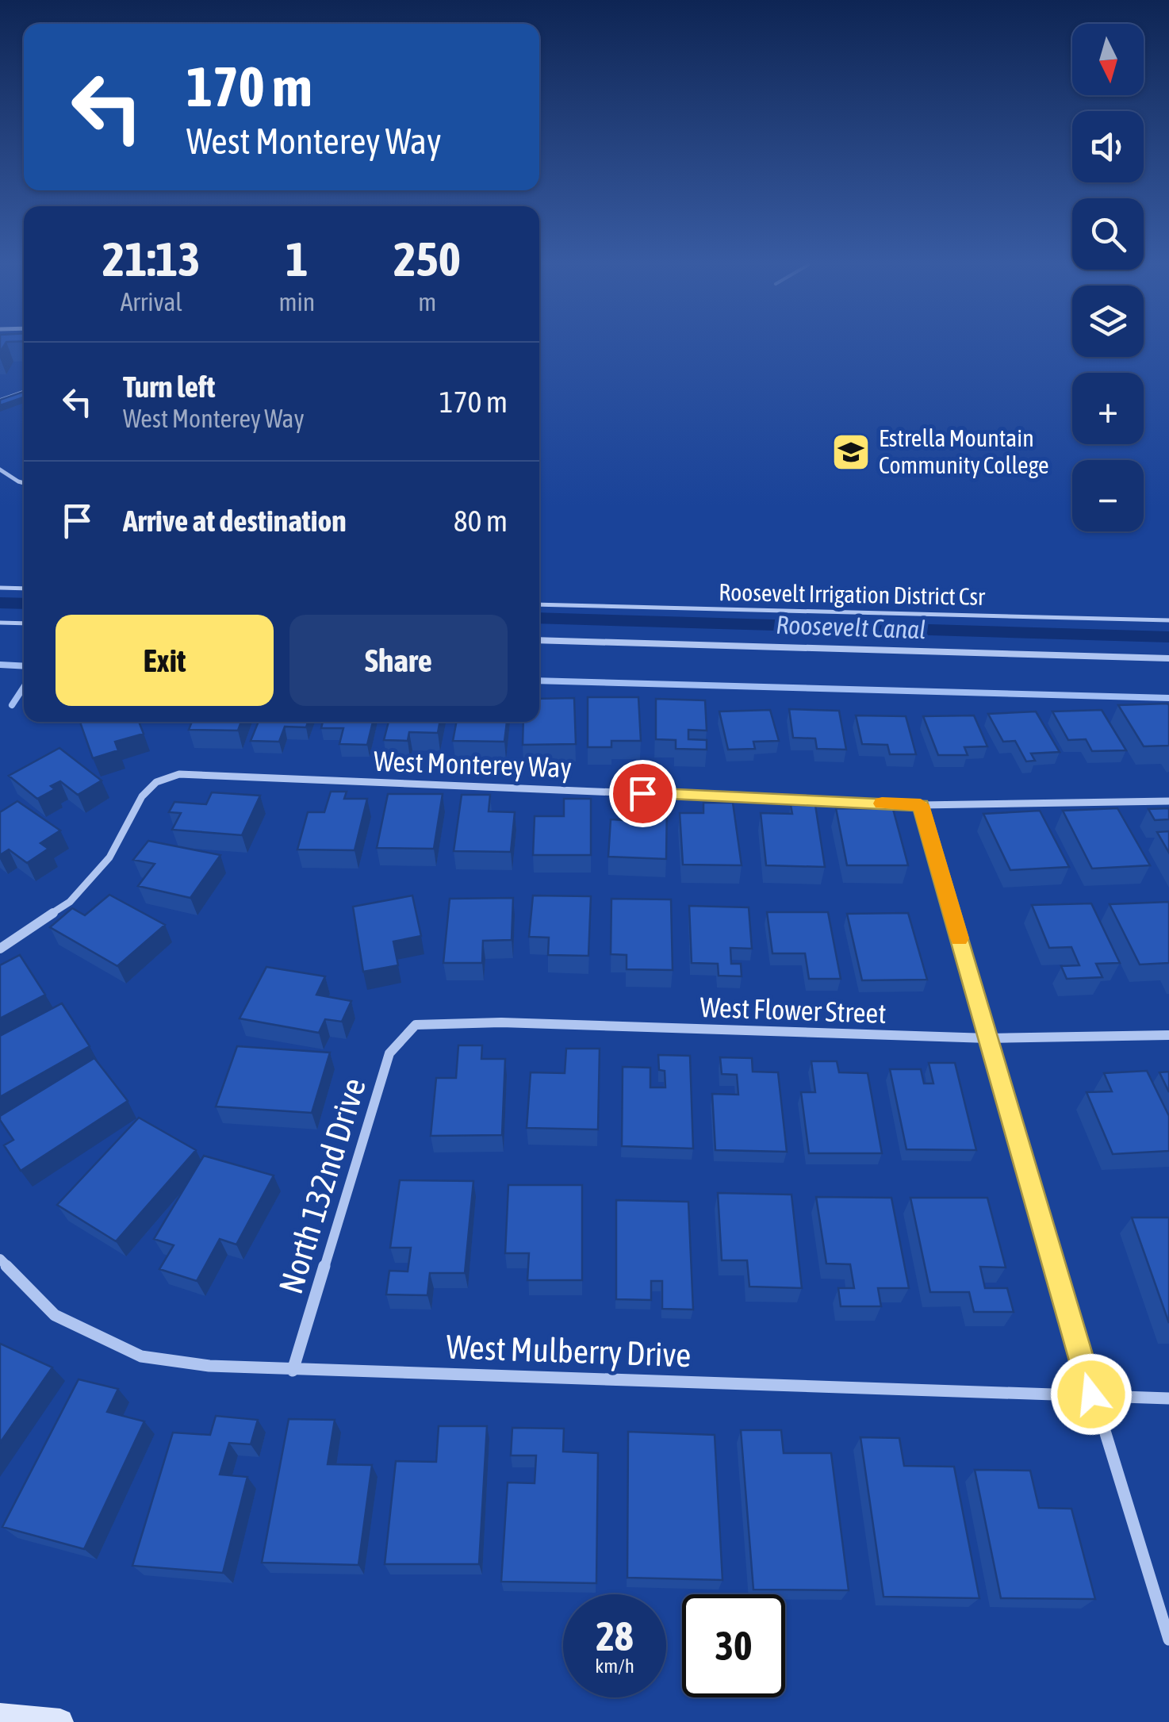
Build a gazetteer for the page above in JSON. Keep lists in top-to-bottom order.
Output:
{
  "streets": {
    "street": [
      "West Monterey Way",
      "West Flower Street",
      "North 132nd Drive",
      "West Mulberry Drive"
    ],
    "lane": ["Roosevelt Irrigation District Csr"]
  },
  "crossings": [
    ["West Flower Street", "North 132nd Drive"],
    ["North 132nd Drive", "West Mulberry Drive"]
  ],
  "water": ["Roosevelt Canal"],
  "places": {
    "school or university": ["Estrella Mountain Community College"]
  },
  "north": "bottom",
  "page": {
    "map_buttons": ["+", "−"],
    "turn": ["170 m", "West Monterey Way"],
    "eta": [
      "21:13",
      "Arrival",
      "1",
      "min",
      "250",
      "m"
    ],
    "list": [
      {
        "name": "Turn left",
        "note": "West Monterey Way",
        "value": "170 m"
      },
      {
        "name": "Arrive at destination",
        "value": "80 m"
      }
    ],
    "buttons": ["Exit", "Share"],
    "speed": "28 km/h",
    "limit": "30"
  }
}
